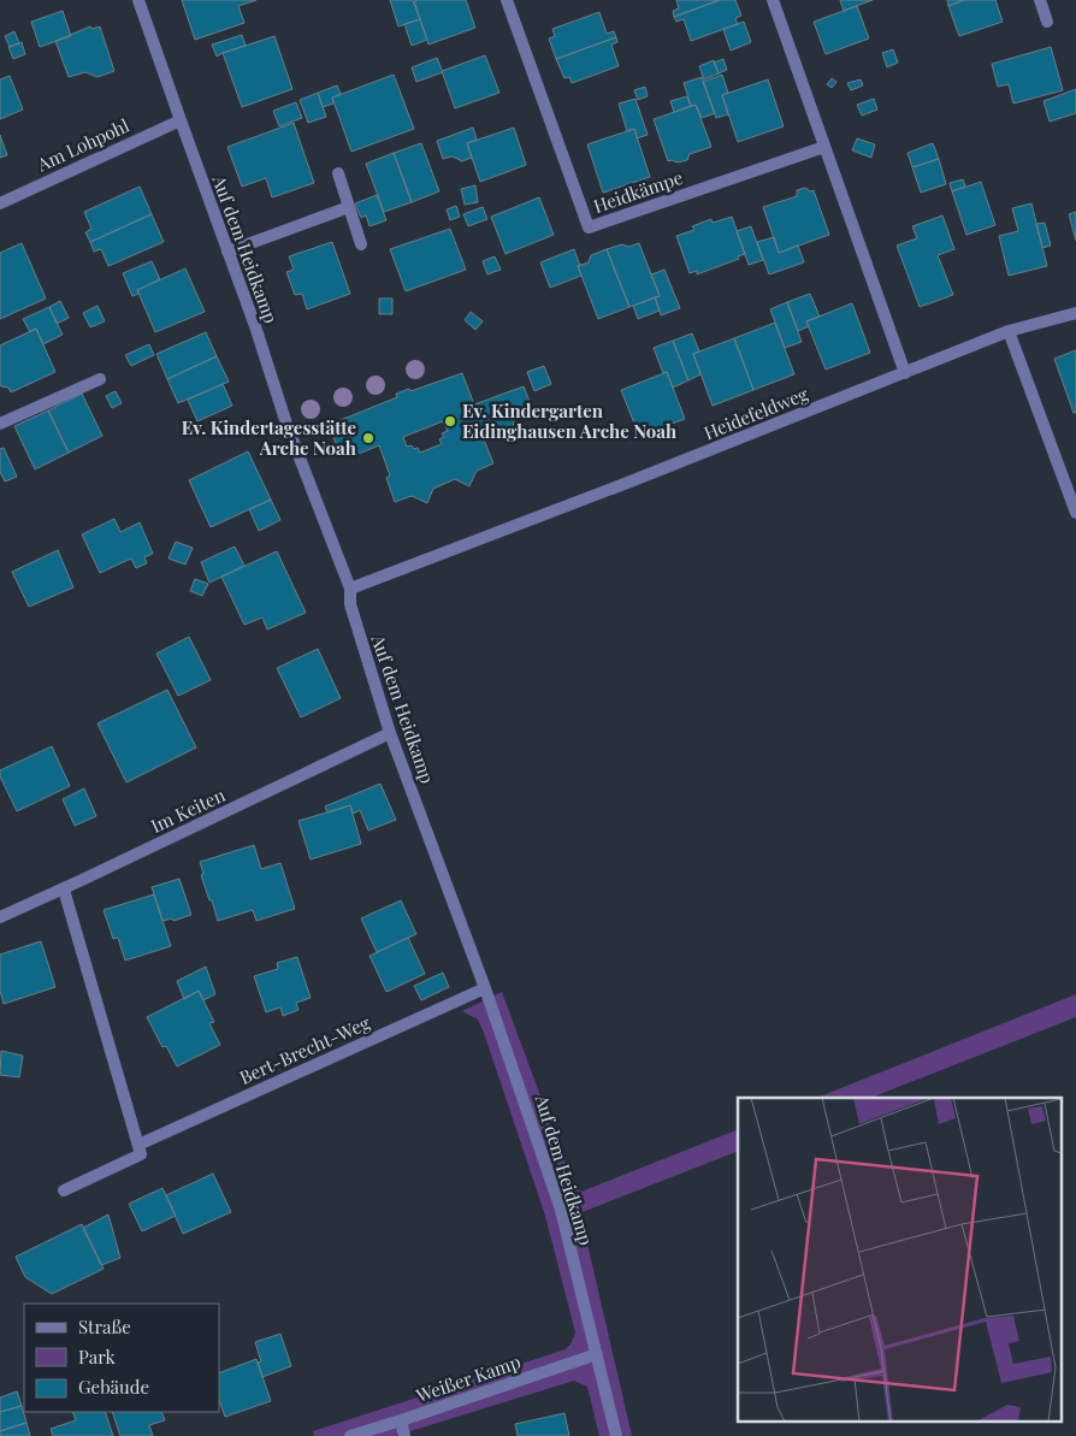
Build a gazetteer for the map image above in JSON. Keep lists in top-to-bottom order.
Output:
{
  "streets": {
    "street": [
      "Am Lohpohl",
      "Heidkämpe",
      "Auf dem Heidkamp",
      "Heidefeldweg",
      "Im Keiten",
      "Bert-Brecht-Weg",
      "Weißer Kamp"
    ]
  },
  "crossings": [
    ["Am Lohpohl", "Auf dem Heidkamp"],
    ["Auf dem Heidkamp", "Heidefeldweg"],
    ["Auf dem Heidkamp", "Im Keiten"],
    ["Auf dem Heidkamp", "Bert-Brecht-Weg"],
    ["Auf dem Heidkamp", "Weißer Kamp"]
  ],
  "places": ["Ev. Kindergarten Eidinghausen Arche Noah", "Ev. Kindertagesstätte Arche Noah"],
  "legend": ["Straße", "Park", "Gebäude"]
}
